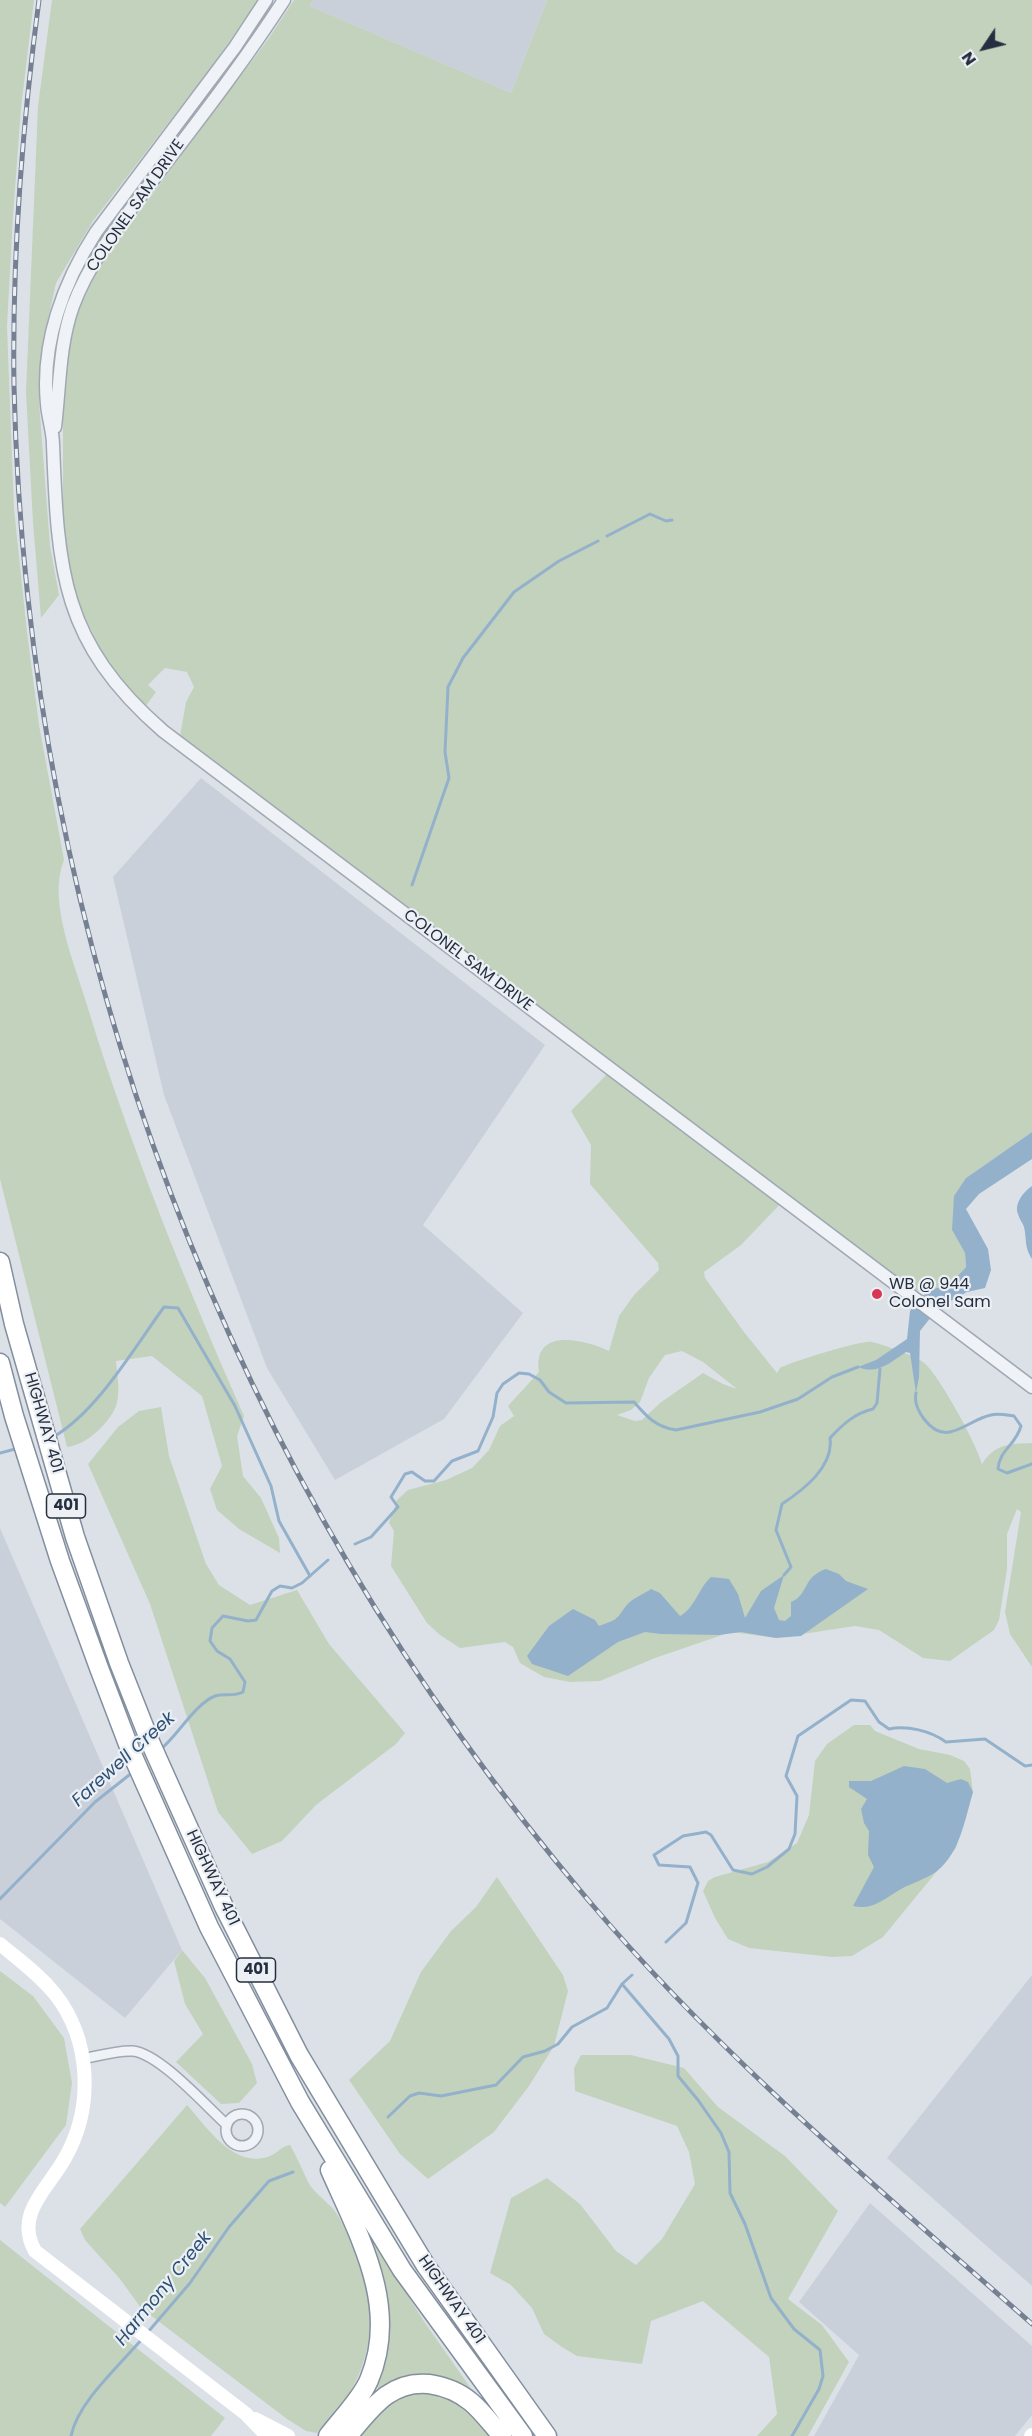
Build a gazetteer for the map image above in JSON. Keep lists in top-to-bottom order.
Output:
{
  "streets": {
    "highway": ["HIGHWAY 401", "401"],
    "street": ["COLONEL SAM DRIVE"]
  },
  "water": ["Farewell Creek", "Harmony Creek"],
  "places": ["WB @ 944 Colonel Sam"],
  "north": "bottom left"
}
